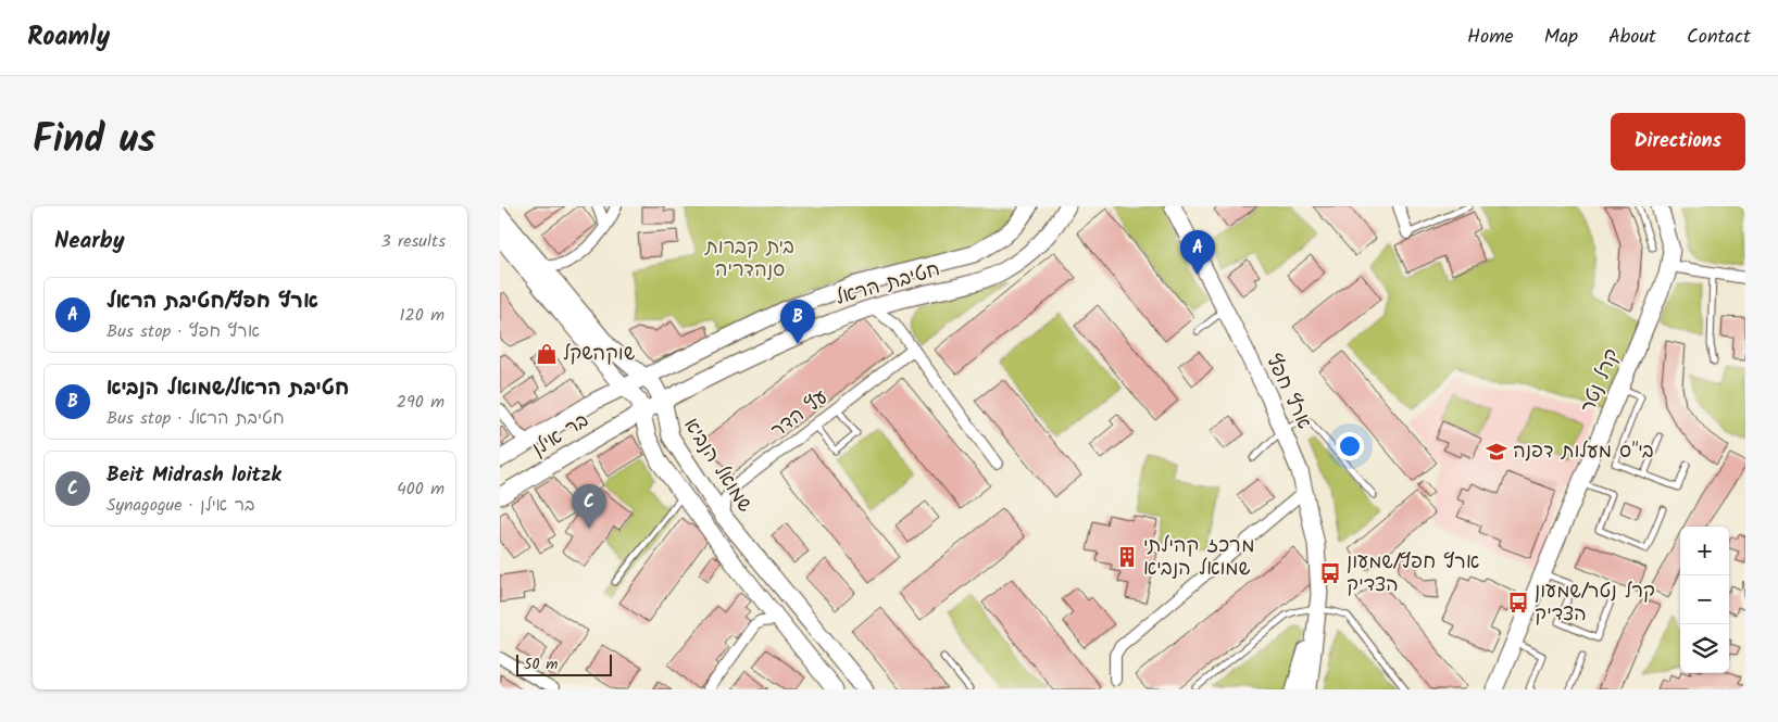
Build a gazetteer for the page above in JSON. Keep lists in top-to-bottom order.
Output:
{
  "streets": {
    "street": [
      "חטיבת הראל",
      "קרל נטר",
      "ארץ חפץ",
      "עץ הדר",
      "בר אילן",
      "שמואל הנביא"
    ]
  },
  "crossings": [
    ["חטיבת הראל", "בר אילן"],
    ["חטיבת הראל", "שמואל הנביא"],
    ["עץ הדר", "שמואל הנביא"],
    ["בר אילן", "שמואל הנביא"]
  ],
  "parks": ["בית קברות סנהדריה"],
  "places": {
    "shop": ["שוקהשקל"],
    "school or university": ["בי\"ס מעלות דפנה"],
    "building": ["מרכז קהילתי שמואל הנביא"],
    "bus stop": ["ארץ חפץ/שמעון הצדיק", "קרל נטר/שמעון הצדיק"]
  },
  "scale_bar": "50 m",
  "page": {
    "header": "Roamly",
    "nav": [
      "Home",
      "Map",
      "About",
      "Contact"
    ],
    "title": "Find us",
    "buttons": "Directions",
    "heading": ["Nearby", "3 results"],
    "pins": ["A", "B", "C"],
    "list": [
      {
        "mark": "A",
        "name": "ארץ חפץ/חטיבת הראל",
        "note": "Bus stop · ארץ חפץ",
        "value": "120 m"
      },
      {
        "mark": "B",
        "name": "חטיבת הראל/שמואל הנביא",
        "note": "Bus stop · חטיבת הראל",
        "value": "290 m"
      },
      {
        "mark": "C",
        "name": "Beit Midrash loitzk",
        "note": "Synagogue · בר אילן",
        "value": "400 m"
      }
    ],
    "map_buttons": ["+", "−"],
    "scale": "50 m"
  }
}
